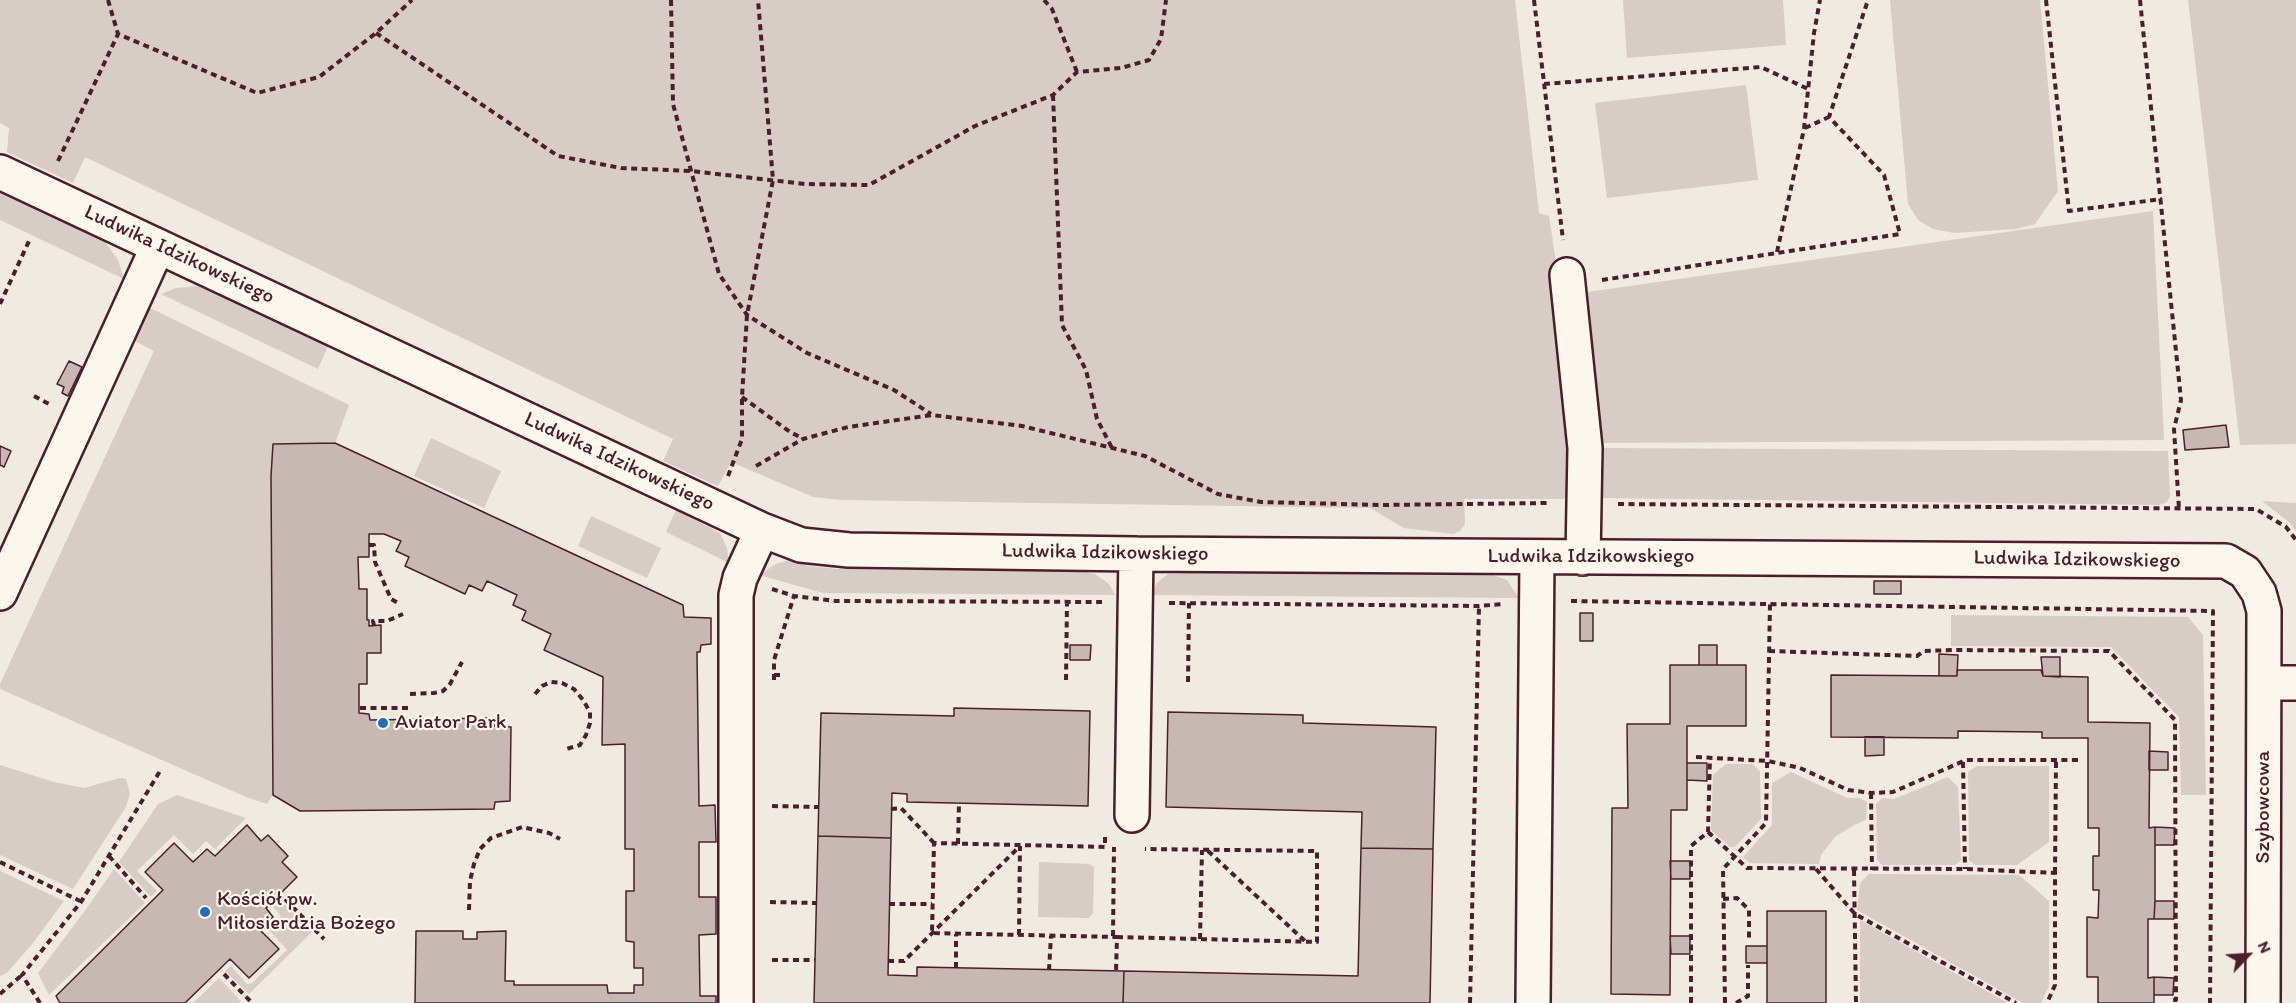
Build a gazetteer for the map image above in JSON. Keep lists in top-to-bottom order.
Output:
{
  "streets": {
    "street": ["Ludwika Idzikowskiego", "Szybowcowa"]
  },
  "crossings": [
    ["Ludwika Idzikowskiego", "Szybowcowa"]
  ],
  "places": ["Aviator Park", "Kościół pw. Miłosierdzia Bożego"],
  "north": "top right"
}
